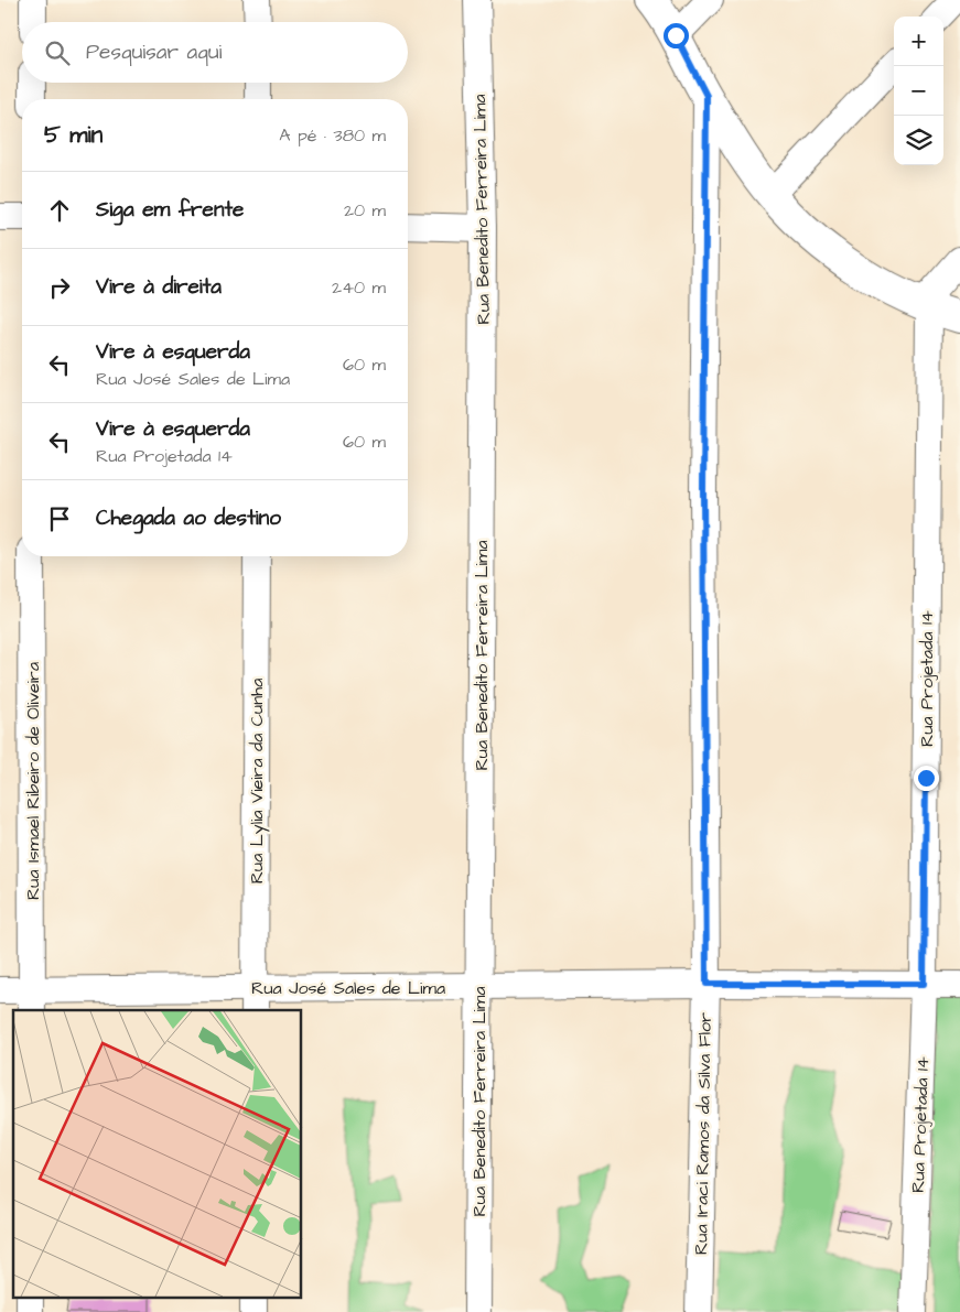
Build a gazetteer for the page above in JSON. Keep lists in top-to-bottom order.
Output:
{
  "streets": {
    "street": [
      "Rua Benedito Ferreira Lima",
      "Rua Projetada 14",
      "Rua Ismael Ribeiro de Oliveira",
      "Rua Lylia Vieira da Cunha",
      "Rua José Sales de Lima",
      "Rua Iraci Ramos da Silva Flor"
    ]
  },
  "crossings": [
    ["Rua Benedito Ferreira Lima", "Rua José Sales de Lima"],
    ["Rua Projetada 14", "Rua José Sales de Lima"],
    ["Rua Ismael Ribeiro de Oliveira", "Rua José Sales de Lima"],
    ["Rua Lylia Vieira da Cunha", "Rua José Sales de Lima"],
    ["Rua José Sales de Lima", "Rua Iraci Ramos da Silva Flor"]
  ],
  "page": {
    "map_buttons": ["+", "−"],
    "search": "Pesquisar aqui",
    "heading": ["5 min", "A pé · 380 m"],
    "list": [
      ["Siga em frente", "20 m"],
      ["Vire à direita", "240 m"],
      ["Vire à esquerda", "Rua José Sales de Lima", "60 m"],
      ["Vire à esquerda", "Rua Projetada 14", "60 m"],
      "Chegada ao destino"
    ]
  }
}
